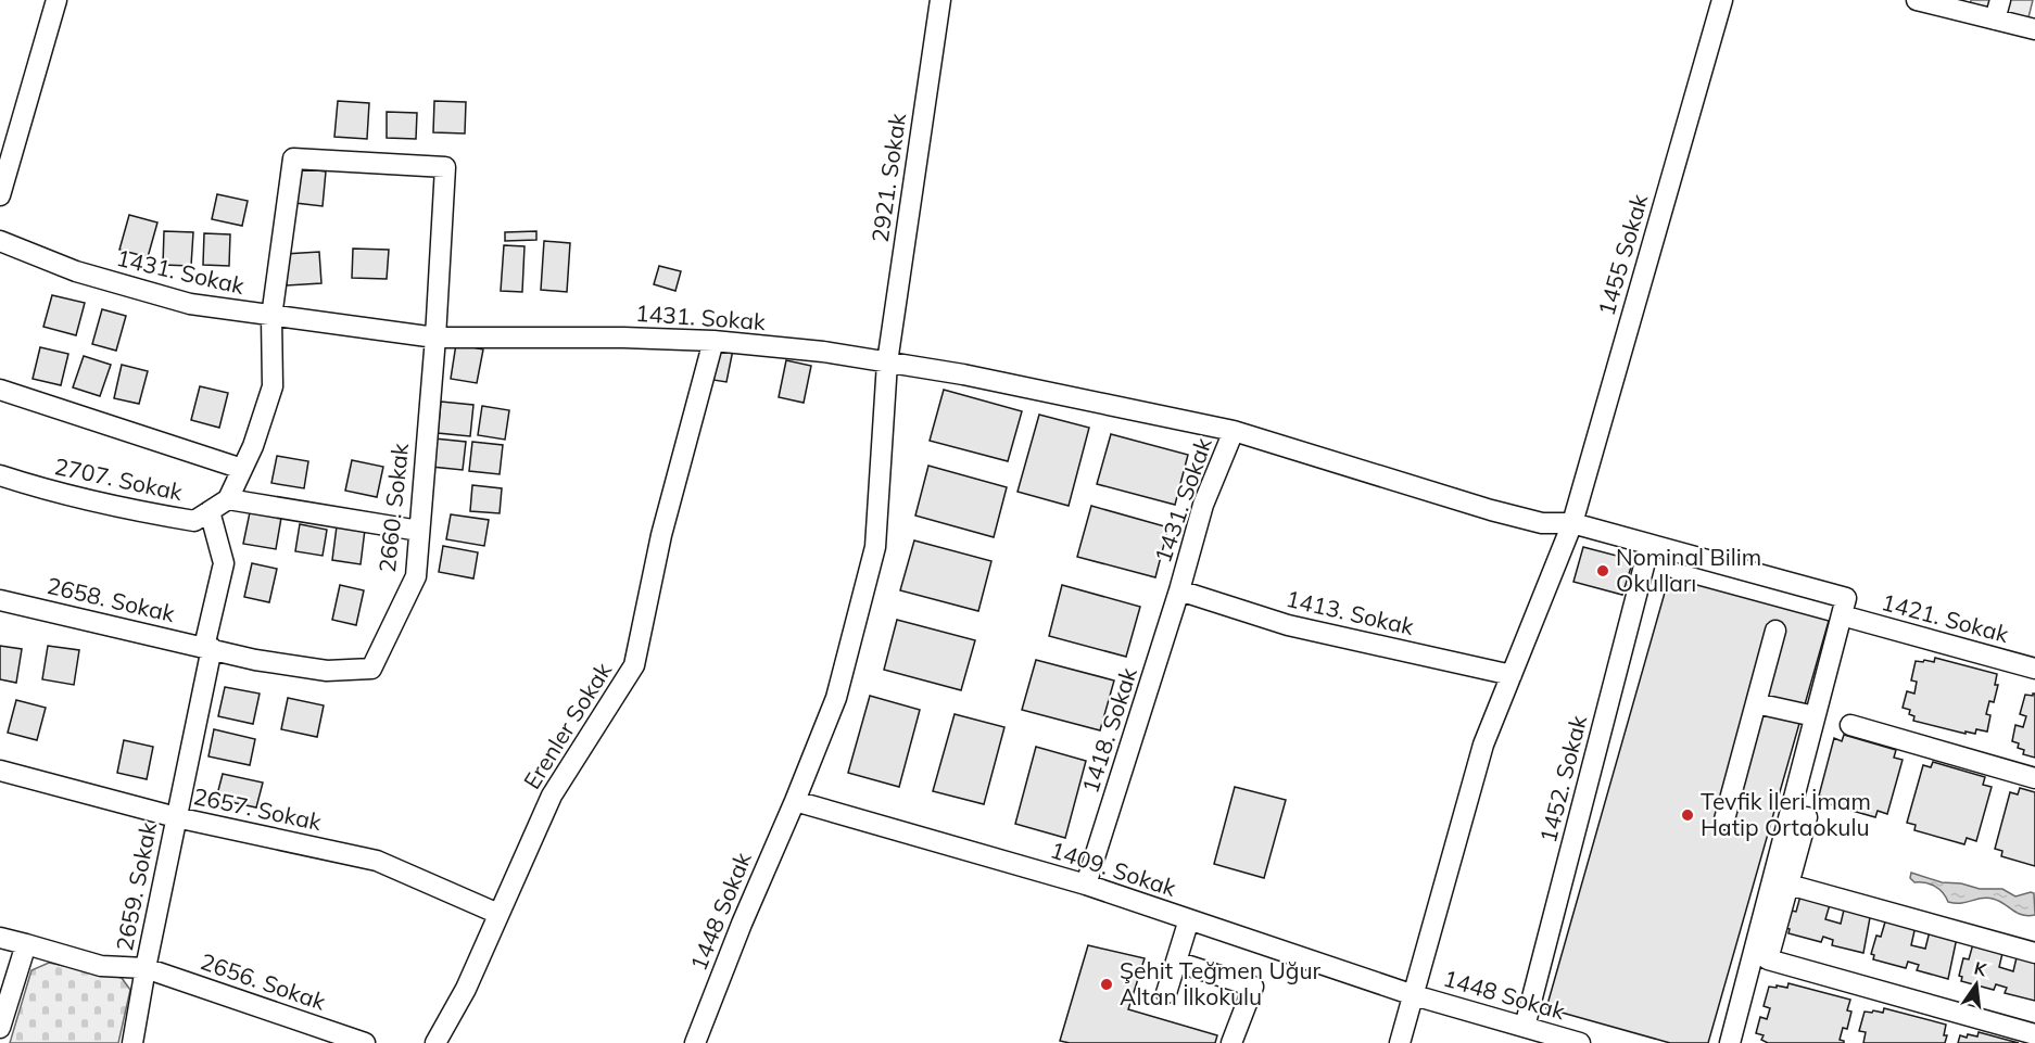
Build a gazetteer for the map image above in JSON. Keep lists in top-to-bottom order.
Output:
{
  "streets": {
    "street": [
      "2921. Sokak",
      "1455 Sokak",
      "1431. Sokak",
      "2707. Sokak",
      "2660. Sokak",
      "2658. Sokak",
      "1413. Sokak",
      "1421. Sokak",
      "Erenler Sokak",
      "1418. Sokak",
      "1452. Sokak",
      "2657. Sokak",
      "1409. Sokak",
      "2659. Sokak",
      "1448 Sokak",
      "2656. Sokak"
    ]
  },
  "crossings": [
    ["2921. Sokak", "1431. Sokak"],
    ["2921. Sokak", "1409. Sokak"],
    ["2921. Sokak", "1448 Sokak"],
    ["1455 Sokak", "1413. Sokak"],
    ["1455 Sokak", "1421. Sokak"],
    ["1431. Sokak", "2660. Sokak"],
    ["1431. Sokak", "1413. Sokak"],
    ["1431. Sokak", "1421. Sokak"],
    ["1431. Sokak", "Erenler Sokak"],
    ["1431. Sokak", "1418. Sokak"],
    ["2707. Sokak", "2659. Sokak"],
    ["2660. Sokak", "2658. Sokak"],
    ["2660. Sokak", "2659. Sokak"],
    ["2658. Sokak", "2659. Sokak"],
    ["1413. Sokak", "1418. Sokak"],
    ["1421. Sokak", "1452. Sokak"],
    ["Erenler Sokak", "2657. Sokak"],
    ["1418. Sokak", "1409. Sokak"],
    ["1452. Sokak", "1448 Sokak"],
    ["2657. Sokak", "2659. Sokak"],
    ["1409. Sokak", "1448 Sokak"],
    ["2659. Sokak", "2656. Sokak"]
  ],
  "places": ["Nominal Bilim Okulları", "Tevfik İleri İmam Hatip Ortaokulu", "Şehit Teğmen Uğur Altan İlkokulu"],
  "north": "top"
}
